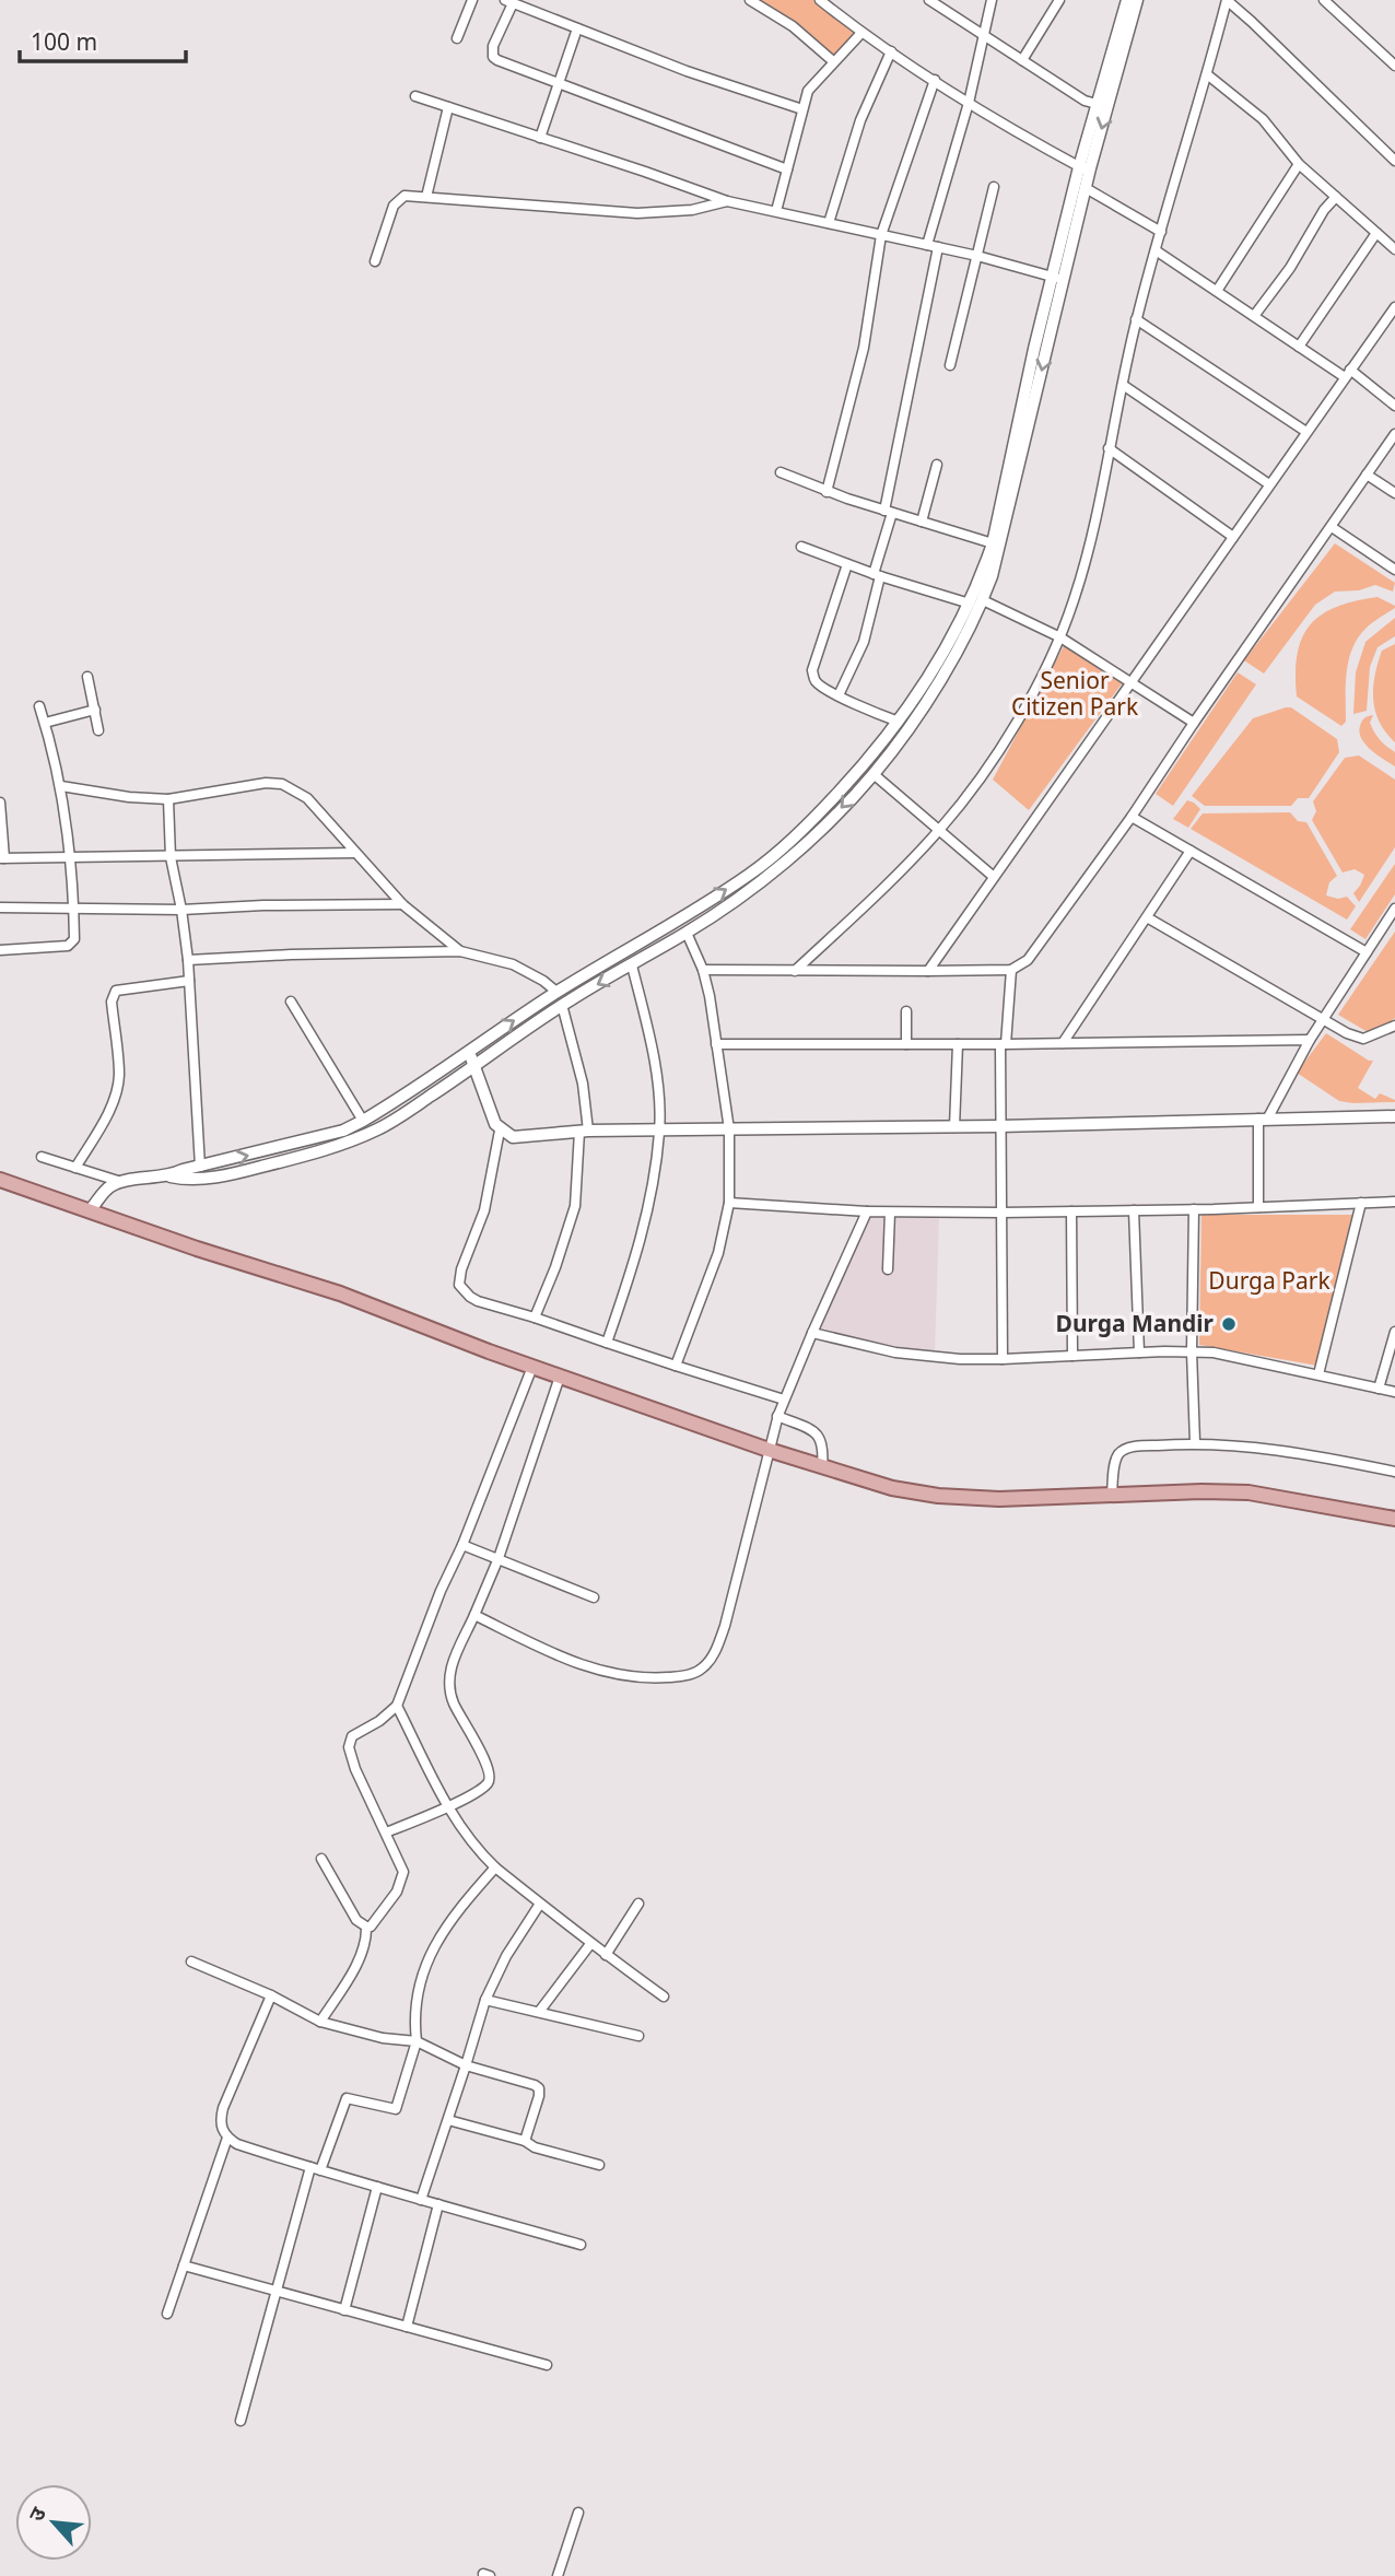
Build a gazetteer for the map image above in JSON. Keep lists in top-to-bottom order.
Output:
{
  "parks": ["Senior Citizen Park", "Durga Park"],
  "places": ["Durga Mandir"],
  "scale_bar": "100 m",
  "north": "top left"
}
